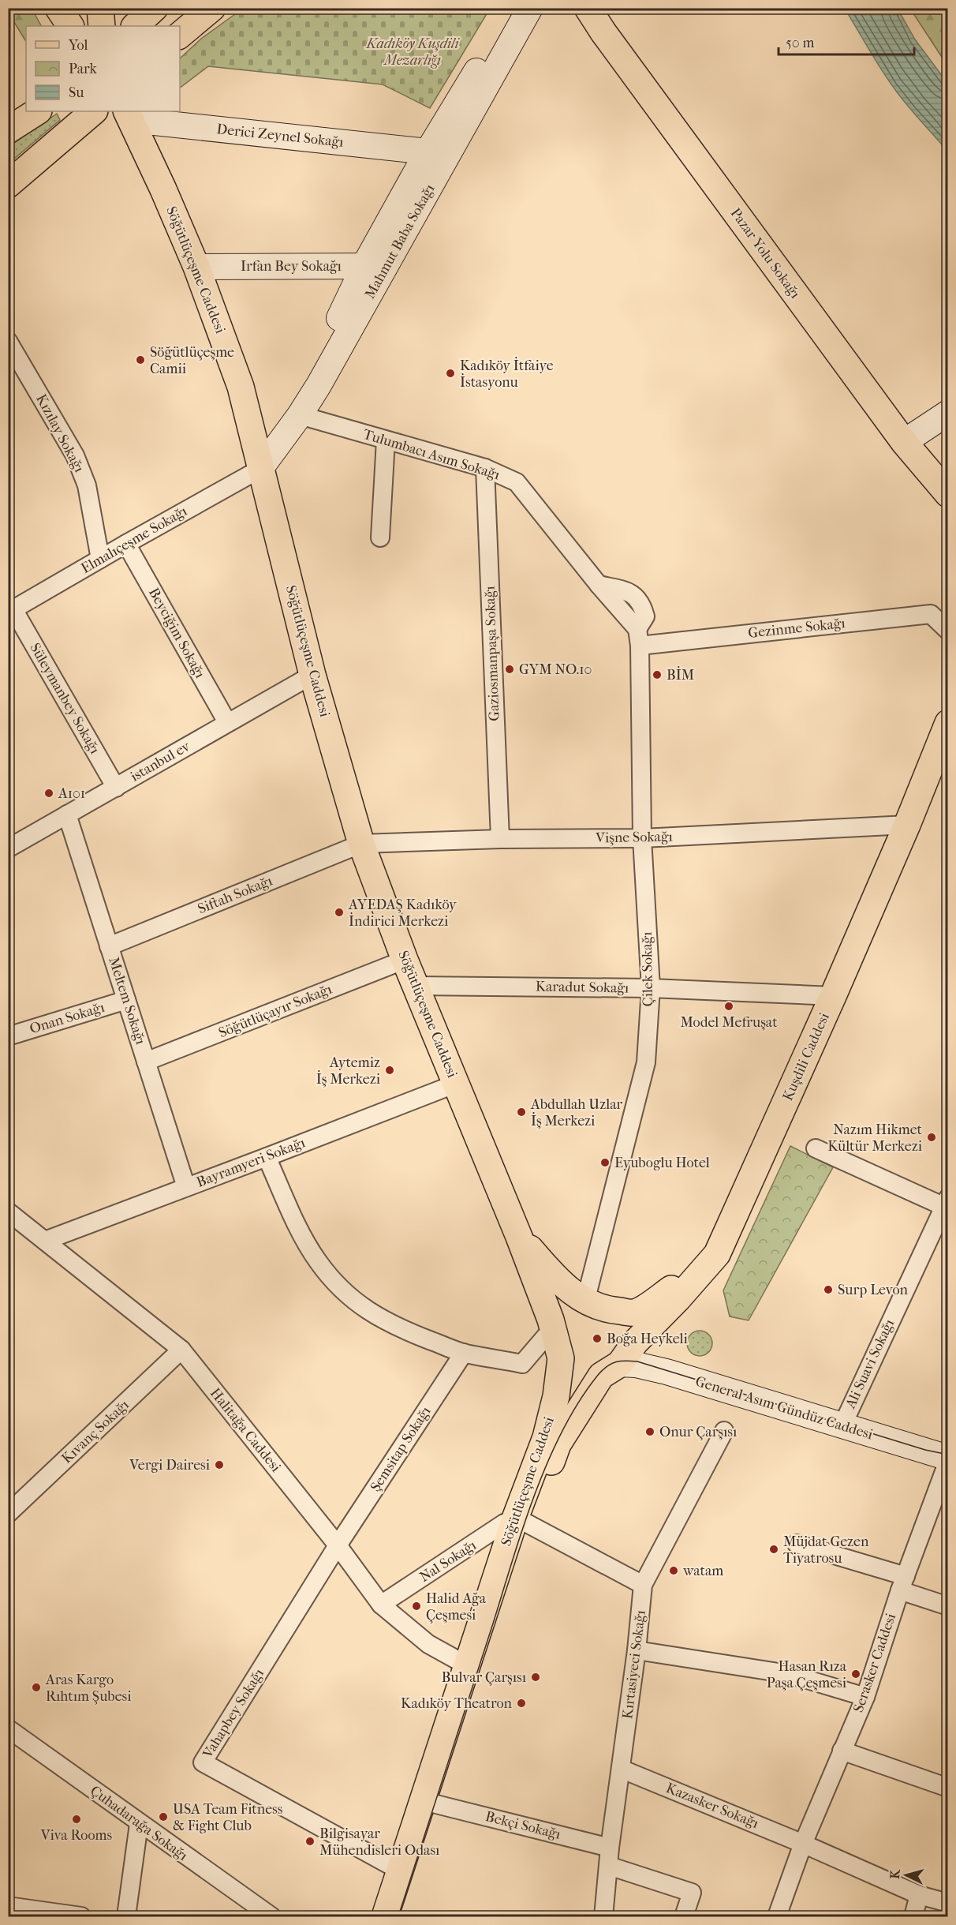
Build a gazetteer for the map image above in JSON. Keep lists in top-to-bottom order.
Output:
{
  "streets": {
    "main road": ["Pazar Yolu Sokağı", "Söğütlüçeşme Caddesi", "Kuşdili Caddesi"],
    "street": [
      "Derici Zeynel Sokağı",
      "Mahmut Baba Sokağı",
      "Irfan Bey Sokağı",
      "Kızılay Sokağı",
      "Tulumbacı Asım Sokağı",
      "Elmalıçeşme Sokağı",
      "Gezinme Sokağı",
      "Beyciğim Sokağı",
      "Gaziosmanpaşa Sokağı",
      "Süleymanbey Sokağı",
      "istanbul ev",
      "Vişne Sokağı",
      "Siftah Sokağı",
      "Çilek Sokağı",
      "Karadut Sokağı",
      "Meltem Sokağı",
      "Söğütlüçayır Sokağı",
      "Onan Sokağı",
      "Bayramyeri Sokağı",
      "Ali Suavi Sokağı",
      "General Asım Gündüz Caddesi",
      "Halitağa Caddesi",
      "Kıvanç Sokağı",
      "Şemsitap Sokağı",
      "Nal Sokağı",
      "Serasker Caddesi",
      "Kırtasiyeci Sokağı",
      "Vahapbey Sokağı",
      "Kazasker Sokağı",
      "Çuhadarağa Sokağı",
      "Bekçi Sokağı"
    ]
  },
  "crossings": [
    ["Derici Zeynel Sokağı", "Mahmut Baba Sokağı"],
    ["Derici Zeynel Sokağı", "Söğütlüçeşme Caddesi"],
    ["Mahmut Baba Sokağı", "Irfan Bey Sokağı"],
    ["Mahmut Baba Sokağı", "Söğütlüçeşme Caddesi"],
    ["Mahmut Baba Sokağı", "Tulumbacı Asım Sokağı"],
    ["Mahmut Baba Sokağı", "Elmalıçeşme Sokağı"],
    ["Irfan Bey Sokağı", "Söğütlüçeşme Caddesi"],
    ["Söğütlüçeşme Caddesi", "Elmalıçeşme Sokağı"],
    ["Söğütlüçeşme Caddesi", "istanbul ev"],
    ["Söğütlüçeşme Caddesi", "Vişne Sokağı"],
    ["Söğütlüçeşme Caddesi", "Siftah Sokağı"],
    ["Söğütlüçeşme Caddesi", "Karadut Sokağı"],
    ["Söğütlüçeşme Caddesi", "Söğütlüçayır Sokağı"],
    ["Söğütlüçeşme Caddesi", "Kuşdili Caddesi"],
    ["Söğütlüçeşme Caddesi", "Bayramyeri Sokağı"],
    ["Söğütlüçeşme Caddesi", "General Asım Gündüz Caddesi"],
    ["Söğütlüçeşme Caddesi", "Halitağa Caddesi"],
    ["Söğütlüçeşme Caddesi", "Nal Sokağı"],
    ["Söğütlüçeşme Caddesi", "Vahapbey Sokağı"],
    ["Söğütlüçeşme Caddesi", "Bekçi Sokağı"],
    ["Kızılay Sokağı", "Elmalıçeşme Sokağı"],
    ["Tulumbacı Asım Sokağı", "Gezinme Sokağı"],
    ["Tulumbacı Asım Sokağı", "Gaziosmanpaşa Sokağı"],
    ["Tulumbacı Asım Sokağı", "Çilek Sokağı"],
    ["Elmalıçeşme Sokağı", "Beyciğim Sokağı"],
    ["Elmalıçeşme Sokağı", "Süleymanbey Sokağı"],
    ["Gezinme Sokağı", "Çilek Sokağı"],
    ["Beyciğim Sokağı", "istanbul ev"],
    ["Gaziosmanpaşa Sokağı", "Vişne Sokağı"],
    ["Süleymanbey Sokağı", "istanbul ev"],
    ["istanbul ev", "Meltem Sokağı"],
    ["Vişne Sokağı", "Siftah Sokağı"],
    ["Vişne Sokağı", "Çilek Sokağı"],
    ["Vişne Sokağı", "Kuşdili Caddesi"],
    ["Siftah Sokağı", "Meltem Sokağı"],
    ["Çilek Sokağı", "Karadut Sokağı"],
    ["Karadut Sokağı", "Kuşdili Caddesi"],
    ["Meltem Sokağı", "Söğütlüçayır Sokağı"],
    ["Meltem Sokağı", "Onan Sokağı"],
    ["Meltem Sokağı", "Bayramyeri Sokağı"],
    ["Kuşdili Caddesi", "General Asım Gündüz Caddesi"],
    ["Bayramyeri Sokağı", "Halitağa Caddesi"],
    ["Ali Suavi Sokağı", "General Asım Gündüz Caddesi"],
    ["General Asım Gündüz Caddesi", "Serasker Caddesi"],
    ["Halitağa Caddesi", "Kıvanç Sokağı"],
    ["Halitağa Caddesi", "Şemsitap Sokağı"],
    ["Halitağa Caddesi", "Nal Sokağı"],
    ["Halitağa Caddesi", "Vahapbey Sokağı"],
    ["Şemsitap Sokağı", "Vahapbey Sokağı"],
    ["Serasker Caddesi", "Kazasker Sokağı"],
    ["Kırtasiyeci Sokağı", "Kazasker Sokağı"],
    ["Kırtasiyeci Sokağı", "Bekçi Sokağı"]
  ],
  "parks": ["Kadıköy Kuşdili Mezarlığı"],
  "places": [
    "Söğütlüçeşme Camii",
    "Kadıköy İtfaiye İstasyonu",
    "GYM NO.10",
    "BİM",
    "A101",
    "AYEDAŞ Kadıköy İndirici Merkezi",
    "Model Mefruşat",
    "Aytemiz İş Merkezi",
    "Abdullah Uzlar İş Merkezi",
    "Nazım Hikmet Kültür Merkezi",
    "Eyuboglu Hotel",
    "Surp Levon",
    "Boğa Heykeli",
    "Onur Çarşısı",
    "Vergi Dairesi",
    "Müjdat Gezen Tiyatrosu",
    "watam",
    "Halid Ağa Çeşmesi",
    "Hasan Rıza Paşa Çeşmesi",
    "Bulvar Çarşısı",
    "Aras Kargo Rıhtım Şubesi",
    "Kadıköy Theatron",
    "USA Team Fitness & Fight Club",
    "Viva Rooms",
    "Bilgisayar Mühendisleri Odası"
  ],
  "legend": ["Yol", "Park", "Su"],
  "scale_bar": "50 m",
  "north": "left"
}
